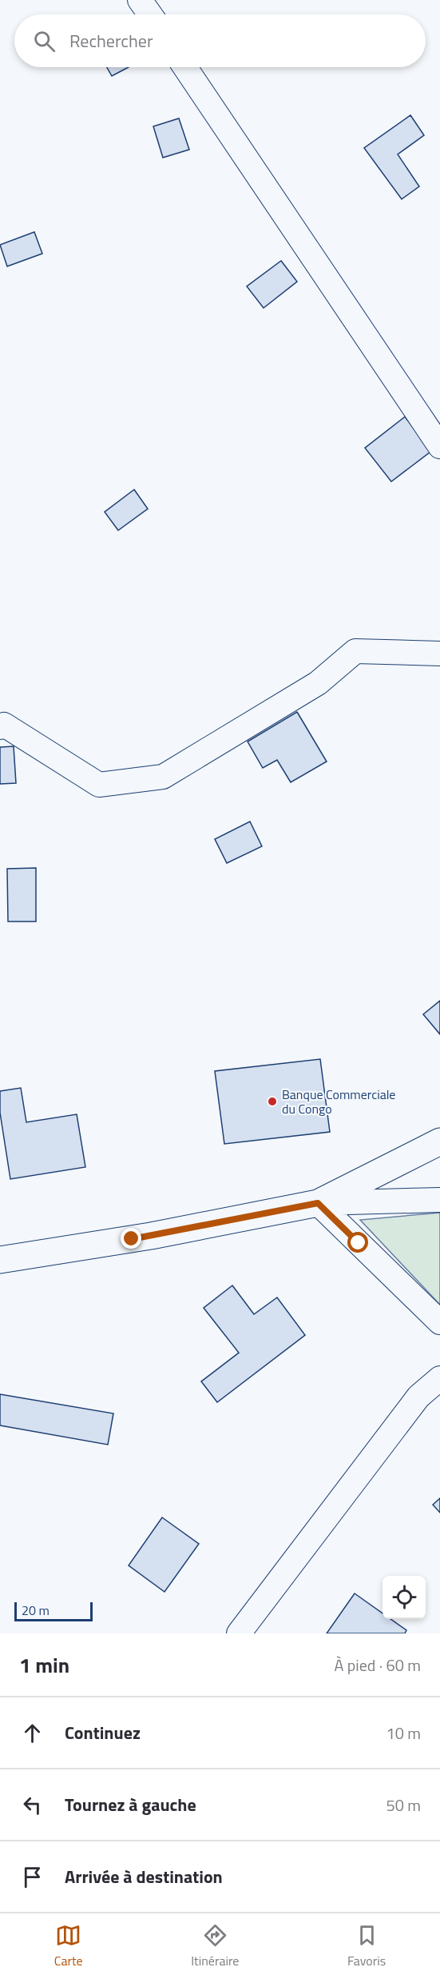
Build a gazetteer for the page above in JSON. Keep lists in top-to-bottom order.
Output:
{
  "places": ["Banque Commerciale du Congo"],
  "scale_bar": "20 m",
  "page": {
    "search": "Rechercher",
    "scale": "20 m",
    "heading": ["1 min", "À pied · 60 m"],
    "list": [
      ["Continuez", "10 m"],
      ["Tournez à gauche", "50 m"],
      "Arrivée à destination"
    ],
    "nav": ["Carte", "Itinéraire", "Favoris"]
  }
}
